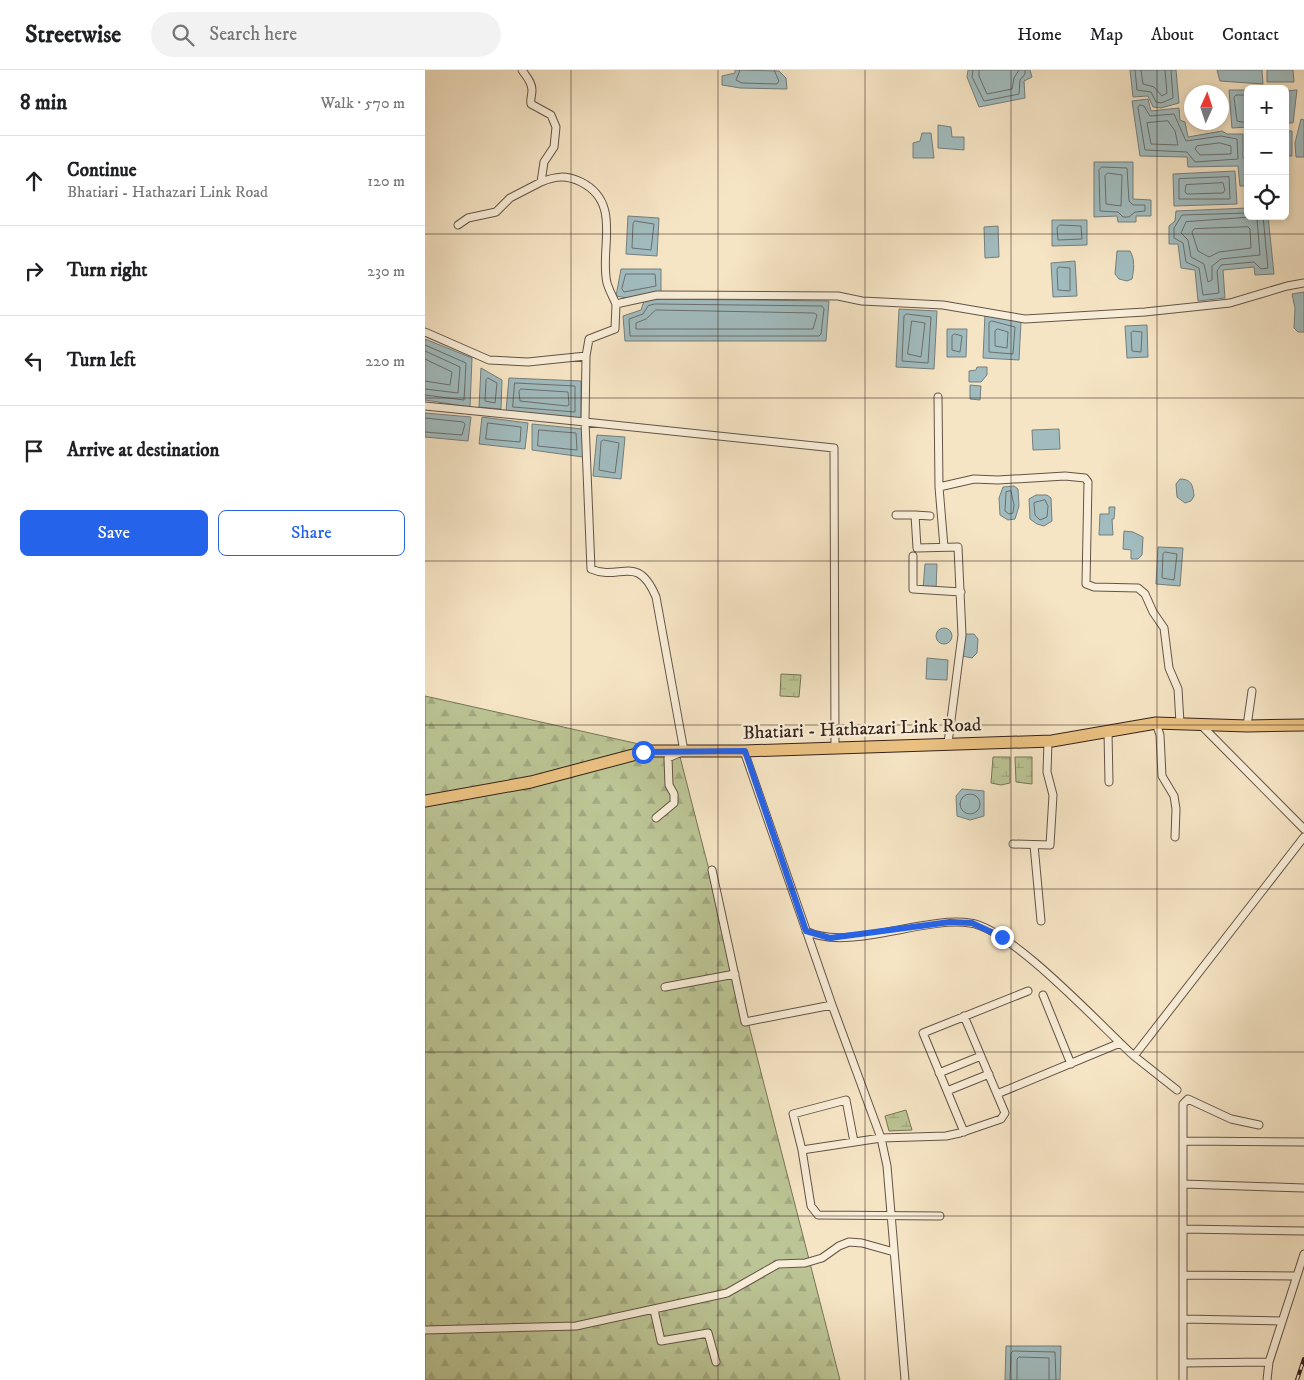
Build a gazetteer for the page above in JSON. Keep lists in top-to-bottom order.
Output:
{
  "streets": {
    "main road": ["Bhatiari - Hathazari Link Road"]
  },
  "north": "top",
  "page": {
    "header": "Streetwise",
    "search": "Search here",
    "nav": [
      "Home",
      "Map",
      "About",
      "Contact"
    ],
    "heading": ["8 min", "Walk · 570 m"],
    "map_buttons": ["+", "−"],
    "list": [
      ["Continue", "Bhatiari - Hathazari Link Road", "120 m"],
      ["Turn right", "230 m"],
      ["Turn left", "220 m"],
      "Arrive at destination"
    ],
    "buttons": ["Save", "Share"]
  }
}
